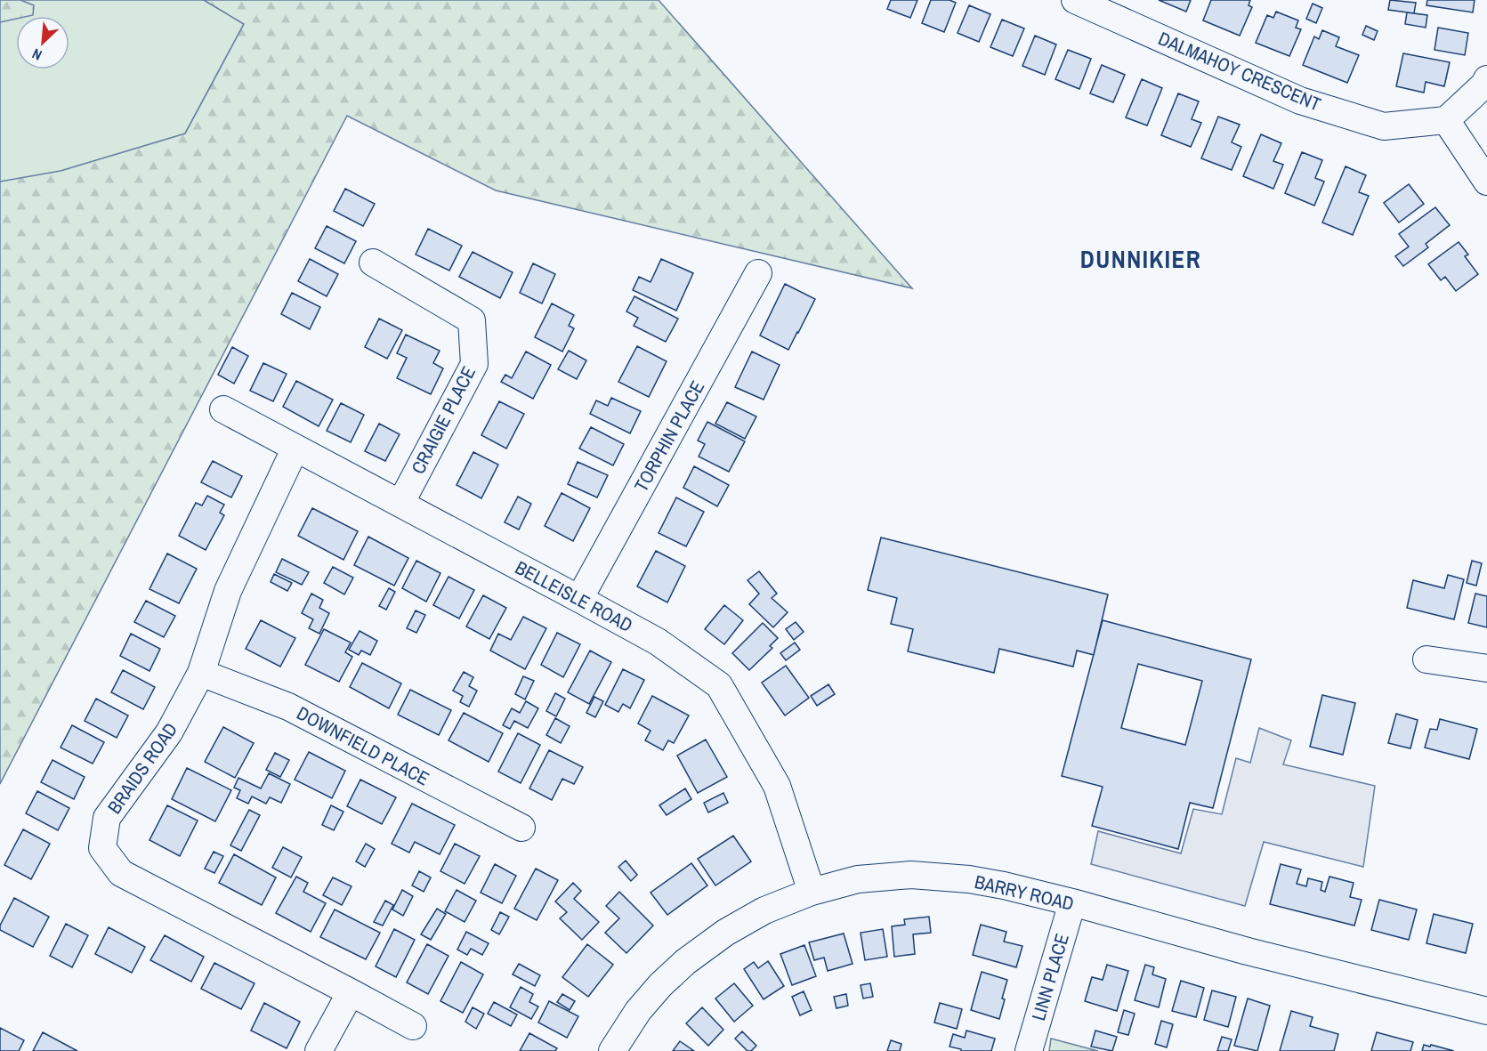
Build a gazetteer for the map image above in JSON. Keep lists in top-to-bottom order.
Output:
{
  "streets": {
    "street": [
      "DALMAHOY CRESCENT",
      "CRAIGIE PLACE",
      "TORPHIN PLACE",
      "BELLEISLE ROAD",
      "DOWNFIELD PLACE",
      "BRAIDS ROAD",
      "BARRY ROAD",
      "LINN PLACE"
    ]
  },
  "crossings": [
    ["CRAIGIE PLACE", "BELLEISLE ROAD"],
    ["TORPHIN PLACE", "BELLEISLE ROAD"],
    ["BELLEISLE ROAD", "BRAIDS ROAD"],
    ["BELLEISLE ROAD", "BARRY ROAD"],
    ["DOWNFIELD PLACE", "BRAIDS ROAD"],
    ["BARRY ROAD", "LINN PLACE"]
  ],
  "districts": ["DUNNIKIER"],
  "north": "bottom left"
}
